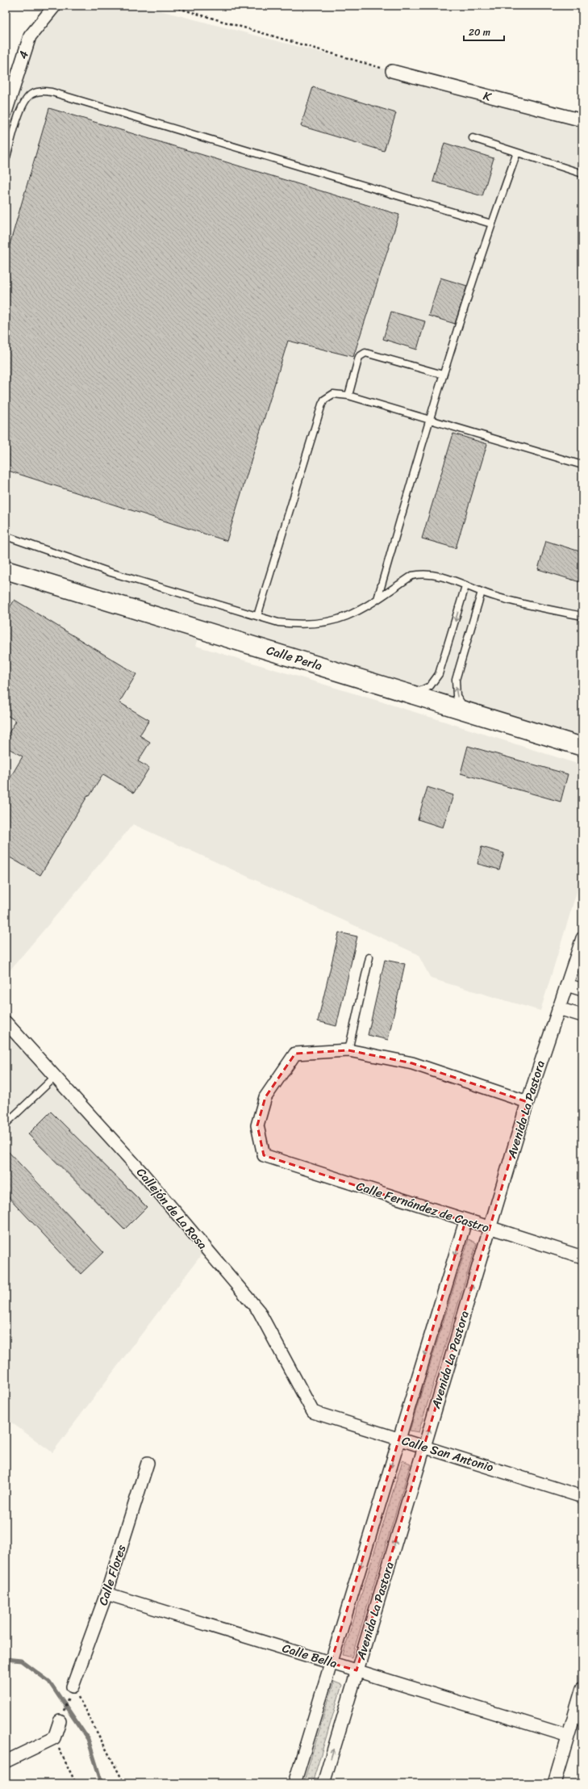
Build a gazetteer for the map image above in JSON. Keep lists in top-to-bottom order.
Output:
{
  "streets": {
    "main road": ["Calle Perla"],
    "street": [
      "4",
      "K",
      "Avenida La Pastora",
      "Calle Fernández de Castro",
      "Callejón de La Rosa",
      "Calle San Antonio",
      "Calle Flores",
      "Calle Bella"
    ]
  },
  "crossings": [
    ["Avenida La Pastora", "Calle Fernández de Castro"],
    ["Avenida La Pastora", "Calle San Antonio"],
    ["Avenida La Pastora", "Calle Bella"],
    ["Callejón de La Rosa", "Calle San Antonio"],
    ["Calle Flores", "Calle Bella"]
  ],
  "scale_bar": "20 m"
}
